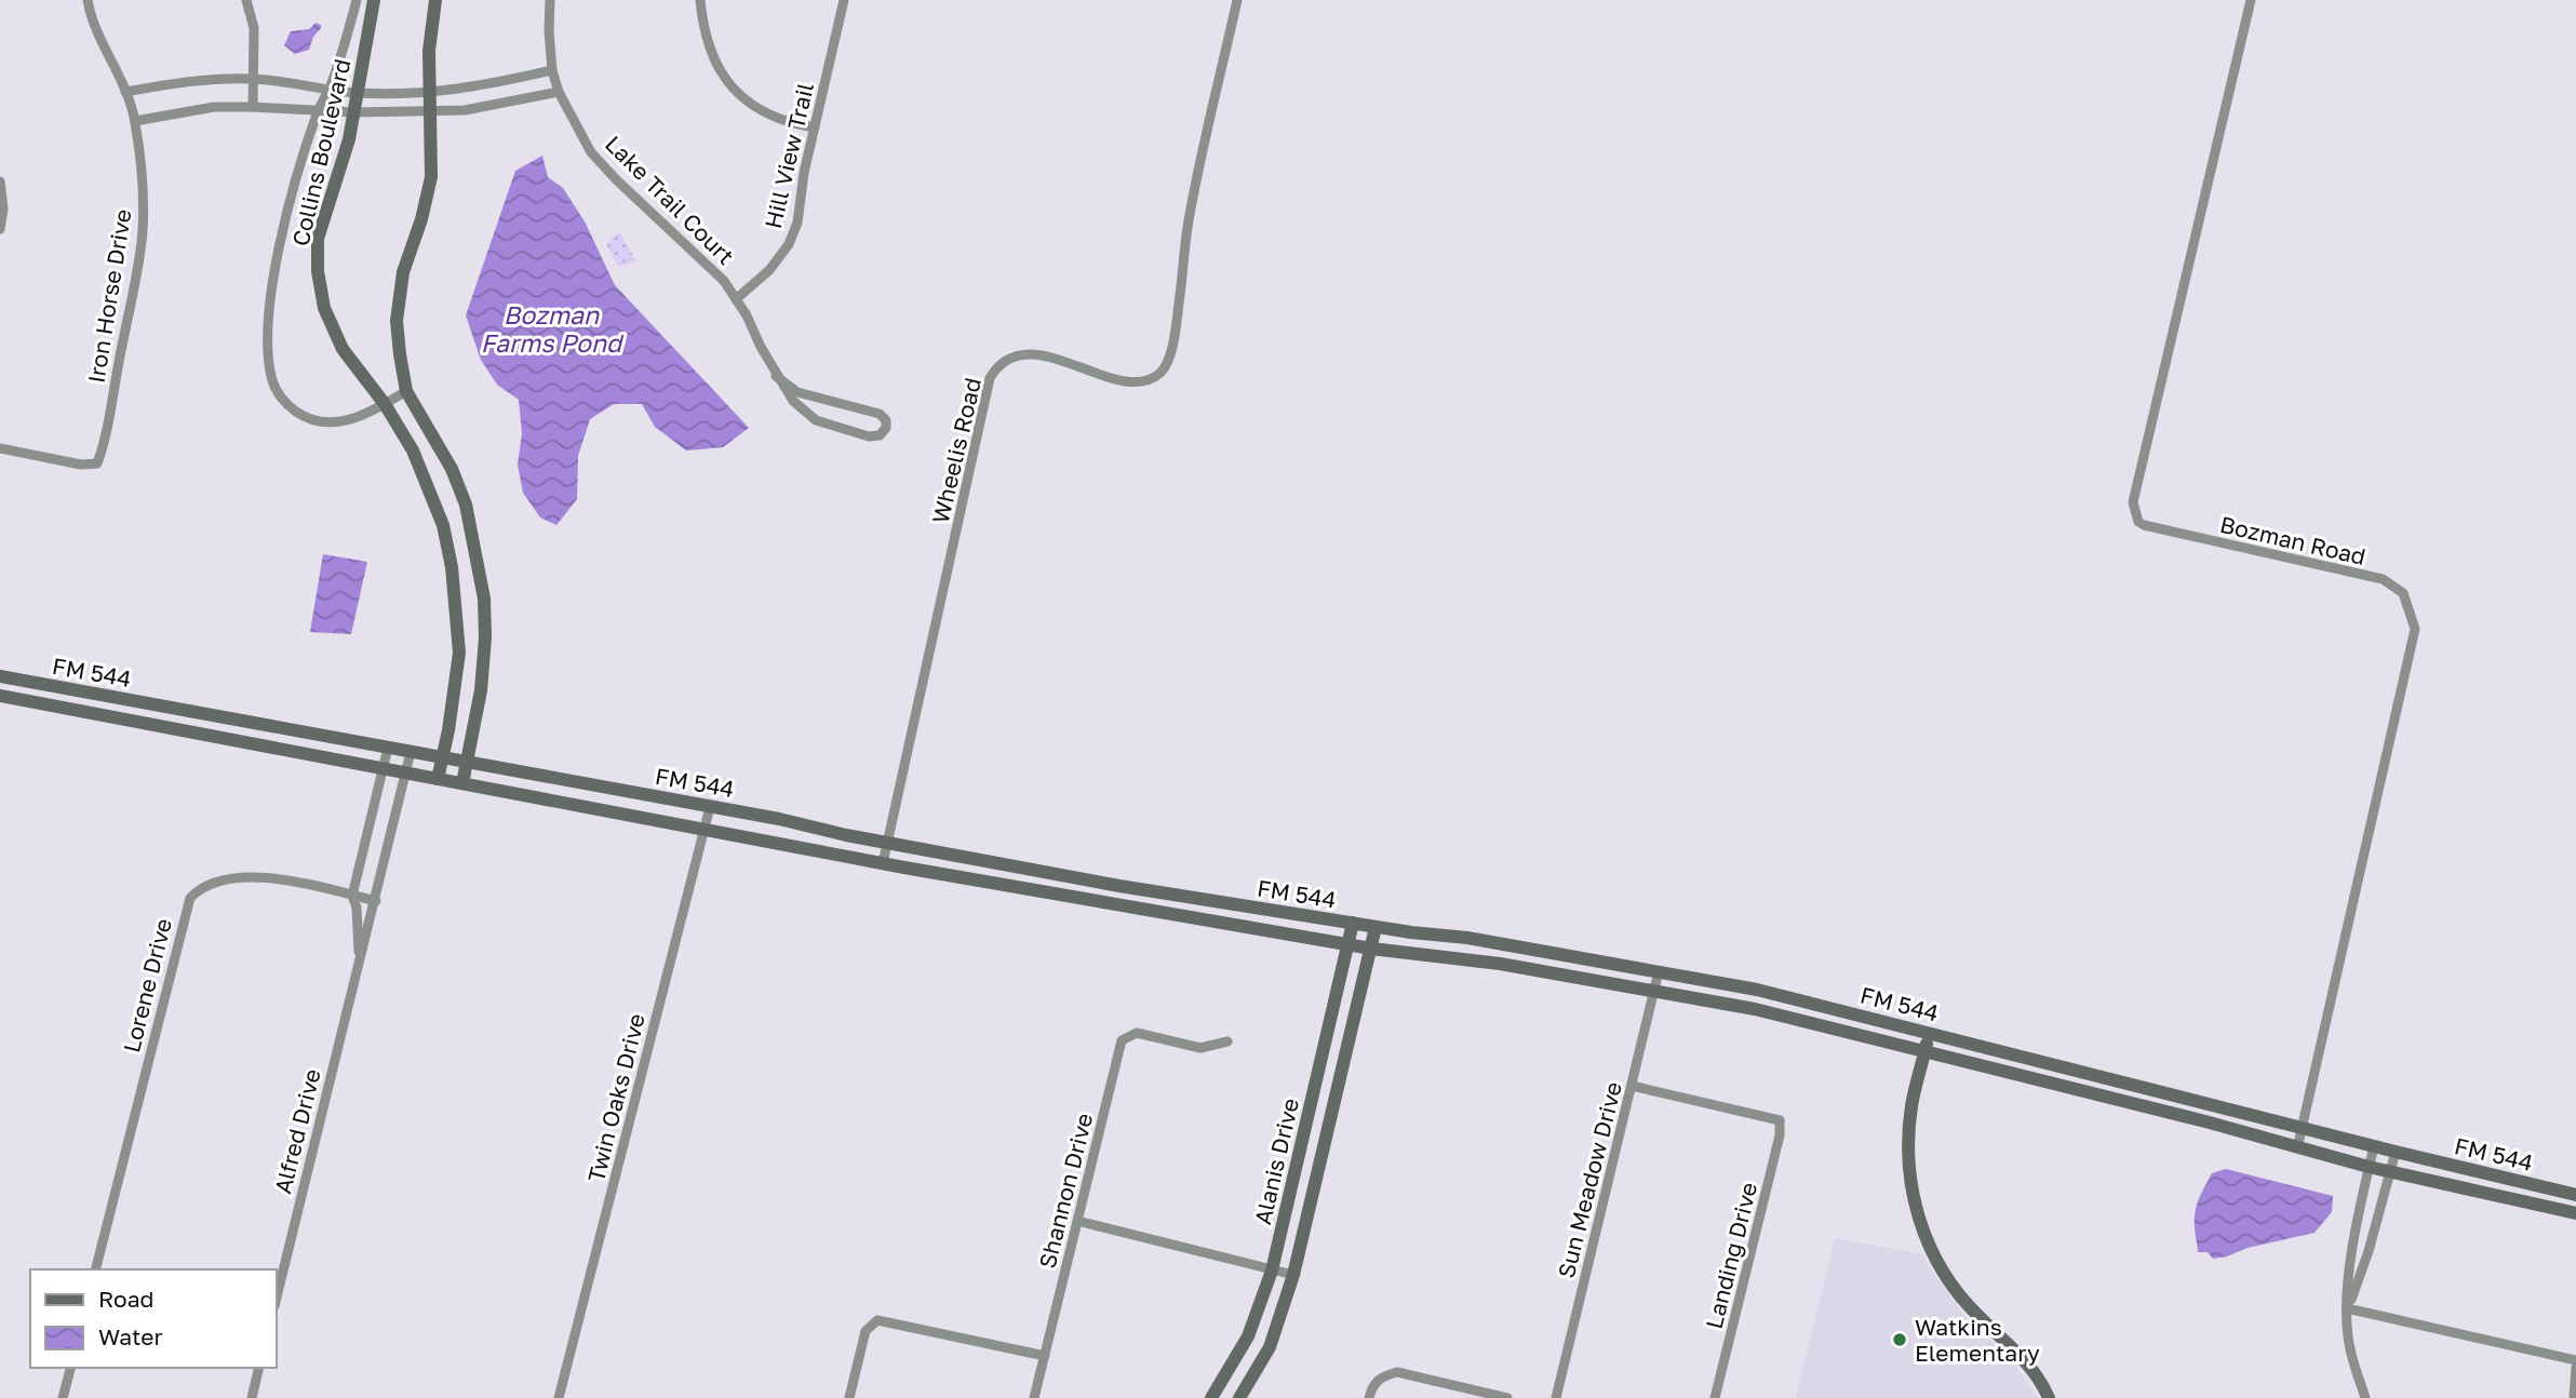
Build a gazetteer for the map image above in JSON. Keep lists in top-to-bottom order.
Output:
{
  "streets": {
    "main road": ["Collins Boulevard", "FM 544", "Alanis Drive"],
    "street": [
      "Hill View Trail",
      "Lake Trail Court",
      "Iron Horse Drive",
      "Wheelis Road",
      "Bozman Road",
      "Lorene Drive",
      "Twin Oaks Drive",
      "Alfred Drive",
      "Sun Meadow Drive",
      "Shannon Drive",
      "Landing Drive"
    ]
  },
  "crossings": [
    ["Collins Boulevard", "FM 544"],
    ["Hill View Trail", "Lake Trail Court"],
    ["Wheelis Road", "FM 544"],
    ["Bozman Road", "FM 544"],
    ["FM 544", "Twin Oaks Drive"],
    ["FM 544", "Alfred Drive"],
    ["FM 544", "Alanis Drive"],
    ["FM 544", "Sun Meadow Drive"],
    ["Lorene Drive", "Alfred Drive"],
    ["Sun Meadow Drive", "Landing Drive"]
  ],
  "water": ["Bozman Farms Pond"],
  "places": ["Watkins Elementary"],
  "legend": ["Road", "Water"]
}
